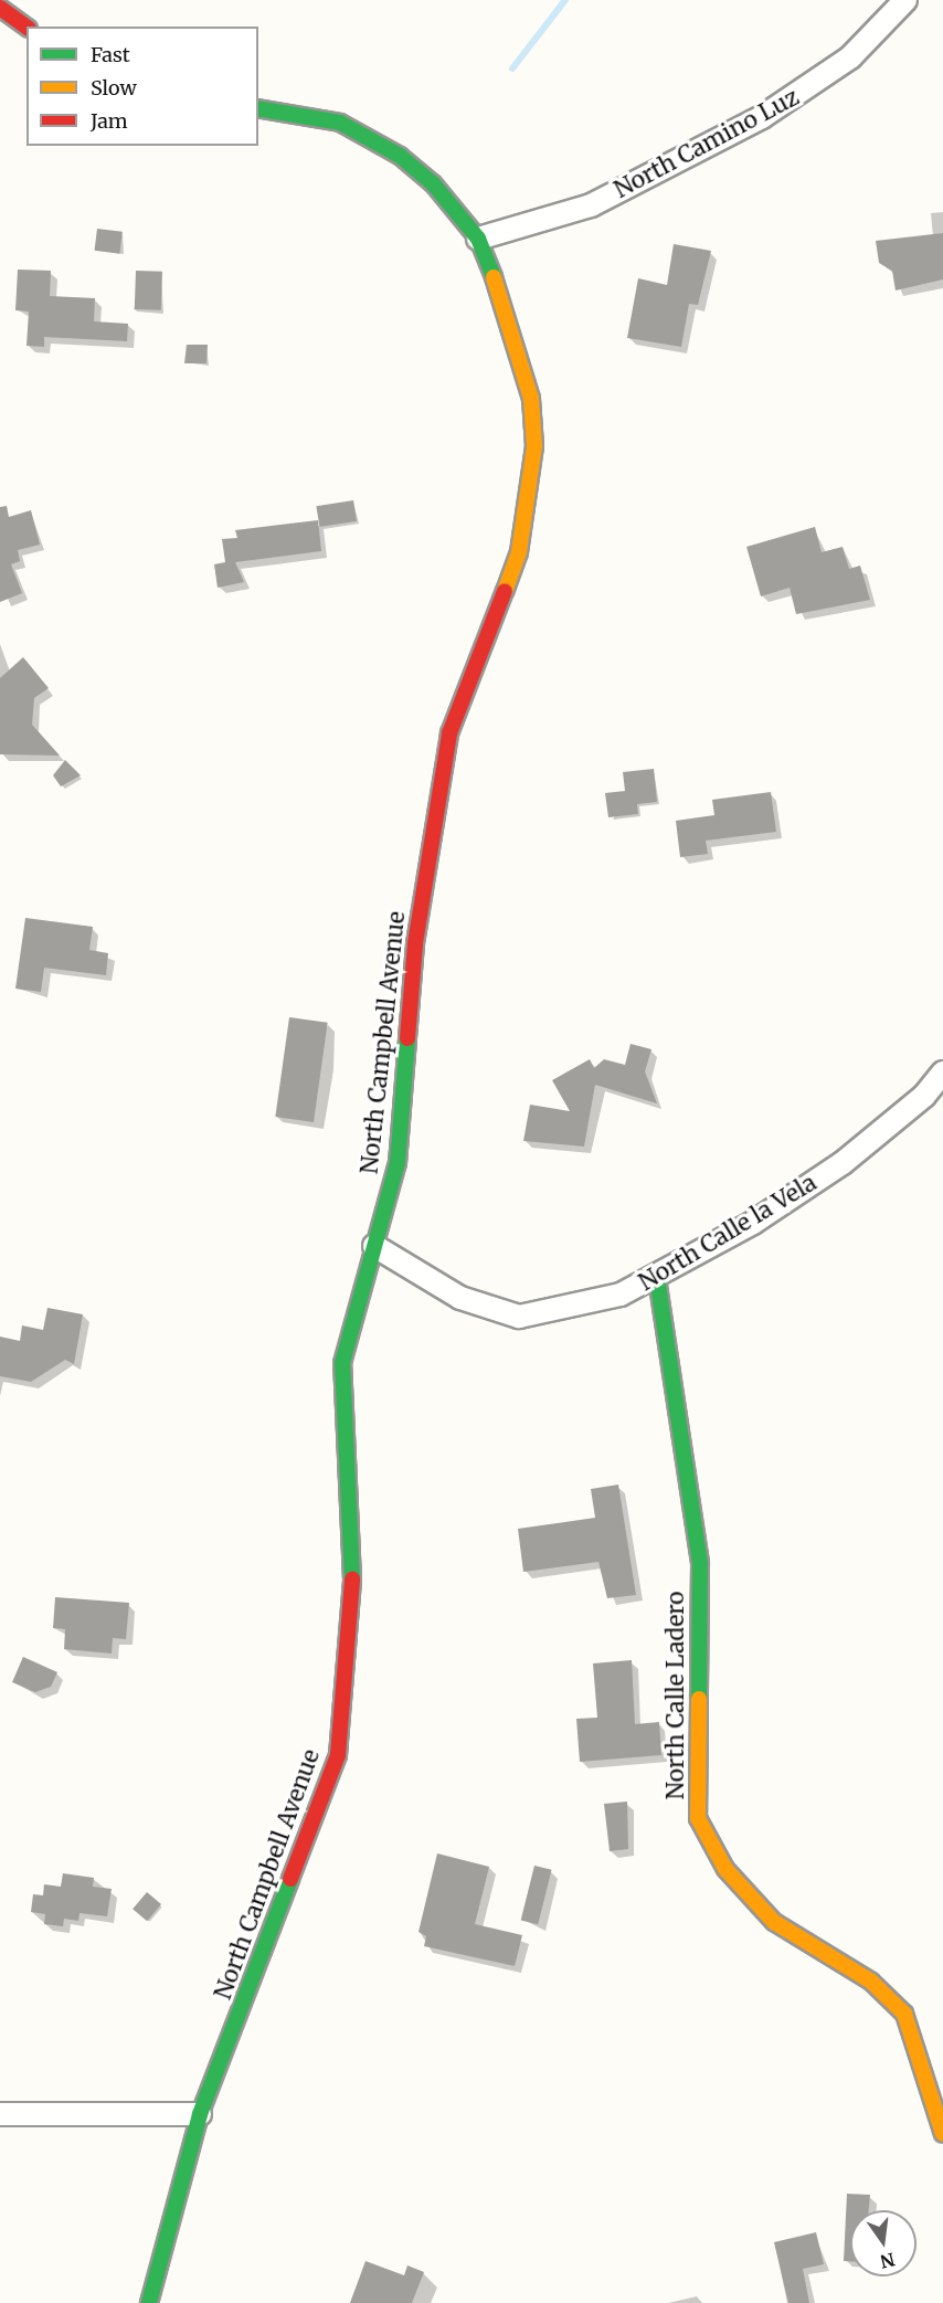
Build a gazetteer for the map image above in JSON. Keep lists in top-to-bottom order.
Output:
{
  "streets": {
    "main road": ["North Campbell Avenue", "North Calle Ladero"],
    "street": ["North Camino Luz", "North Calle la Vela"]
  },
  "crossings": [
    ["North Camino Luz", "North Campbell Avenue"],
    ["North Campbell Avenue", "North Calle la Vela"],
    ["North Calle la Vela", "North Calle Ladero"]
  ],
  "legend": ["Fast", "Slow", "Jam"],
  "north": "bottom"
}
